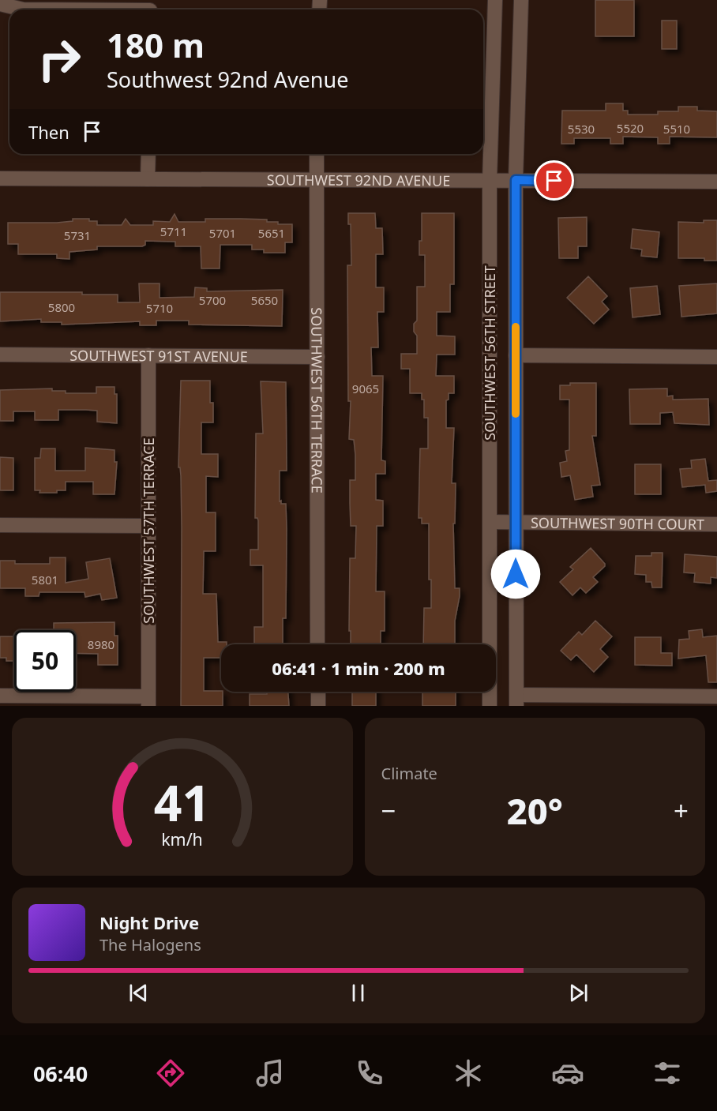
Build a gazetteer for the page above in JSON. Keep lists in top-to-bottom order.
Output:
{
  "streets": {
    "street": [
      "SOUTHWEST 92ND AVENUE",
      "SOUTHWEST 56TH STREET",
      "SOUTHWEST 91ST AVENUE",
      "SOUTHWEST 56TH TERRACE",
      "SOUTHWEST 90TH COURT",
      "SOUTHWEST 57TH TERRACE"
    ]
  },
  "crossings": [
    ["SOUTHWEST 92ND AVENUE", "SOUTHWEST 56TH STREET"],
    ["SOUTHWEST 92ND AVENUE", "SOUTHWEST 56TH TERRACE"],
    ["SOUTHWEST 56TH STREET", "SOUTHWEST 90TH COURT"],
    ["SOUTHWEST 91ST AVENUE", "SOUTHWEST 56TH TERRACE"],
    ["SOUTHWEST 91ST AVENUE", "SOUTHWEST 57TH TERRACE"]
  ],
  "house_numbers": [
    "5520",
    "5530",
    "5510",
    "5711",
    "5701",
    "5651",
    "5731",
    "5700",
    "5650",
    "5800",
    "5710",
    "9065",
    "5801",
    "8980"
  ],
  "page": {
    "turn": ["180 m", "Southwest 92nd Avenue"],
    "then": "Then",
    "limit": "50",
    "trip": "06:41 · 1 min · 200 m",
    "tile": "Climate",
    "heat": ["−", "20°", "+"],
    "song": ["Night Drive", "The Halogens"],
    "tabs": "06:40",
    "gauge": ["41", "km/h"]
  }
}
